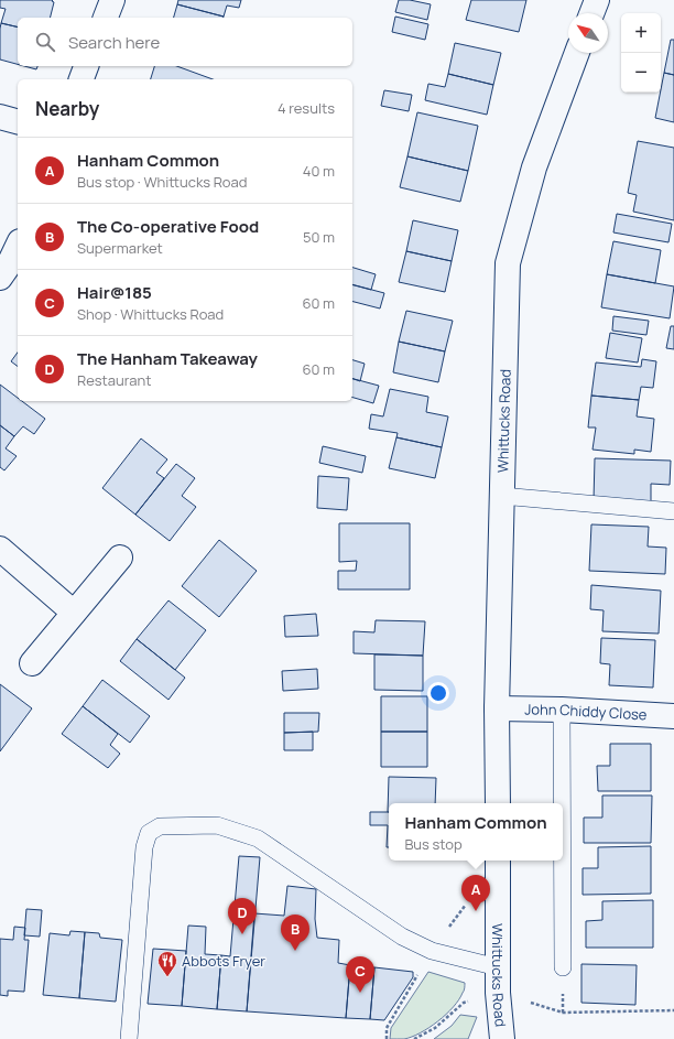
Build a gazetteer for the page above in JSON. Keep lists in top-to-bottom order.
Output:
{
  "streets": {
    "street": ["Whittucks Road", "John Chiddy Close"]
  },
  "crossings": [
    ["Whittucks Road", "John Chiddy Close"]
  ],
  "places": {
    "restaurant": ["Abbots Fryer"]
  },
  "north": "top left",
  "page": {
    "map_buttons": ["+", "−"],
    "search": "Search here",
    "heading": ["Nearby", "4 results"],
    "list": [
      {
        "mark": "A",
        "name": "Hanham Common",
        "note": "Bus stop · Whittucks Road",
        "value": "40 m"
      },
      {
        "mark": "B",
        "name": "The Co-operative Food",
        "note": "Supermarket",
        "value": "50 m"
      },
      {
        "mark": "C",
        "name": "Hair@185",
        "note": "Shop · Whittucks Road",
        "value": "60 m"
      },
      {
        "mark": "D",
        "name": "The Hanham Takeaway",
        "note": "Restaurant",
        "value": "60 m"
      }
    ],
    "popup": ["Hanham Common", "Bus stop"],
    "pins": [
      "A",
      "D",
      "B",
      "C"
    ]
  }
}
